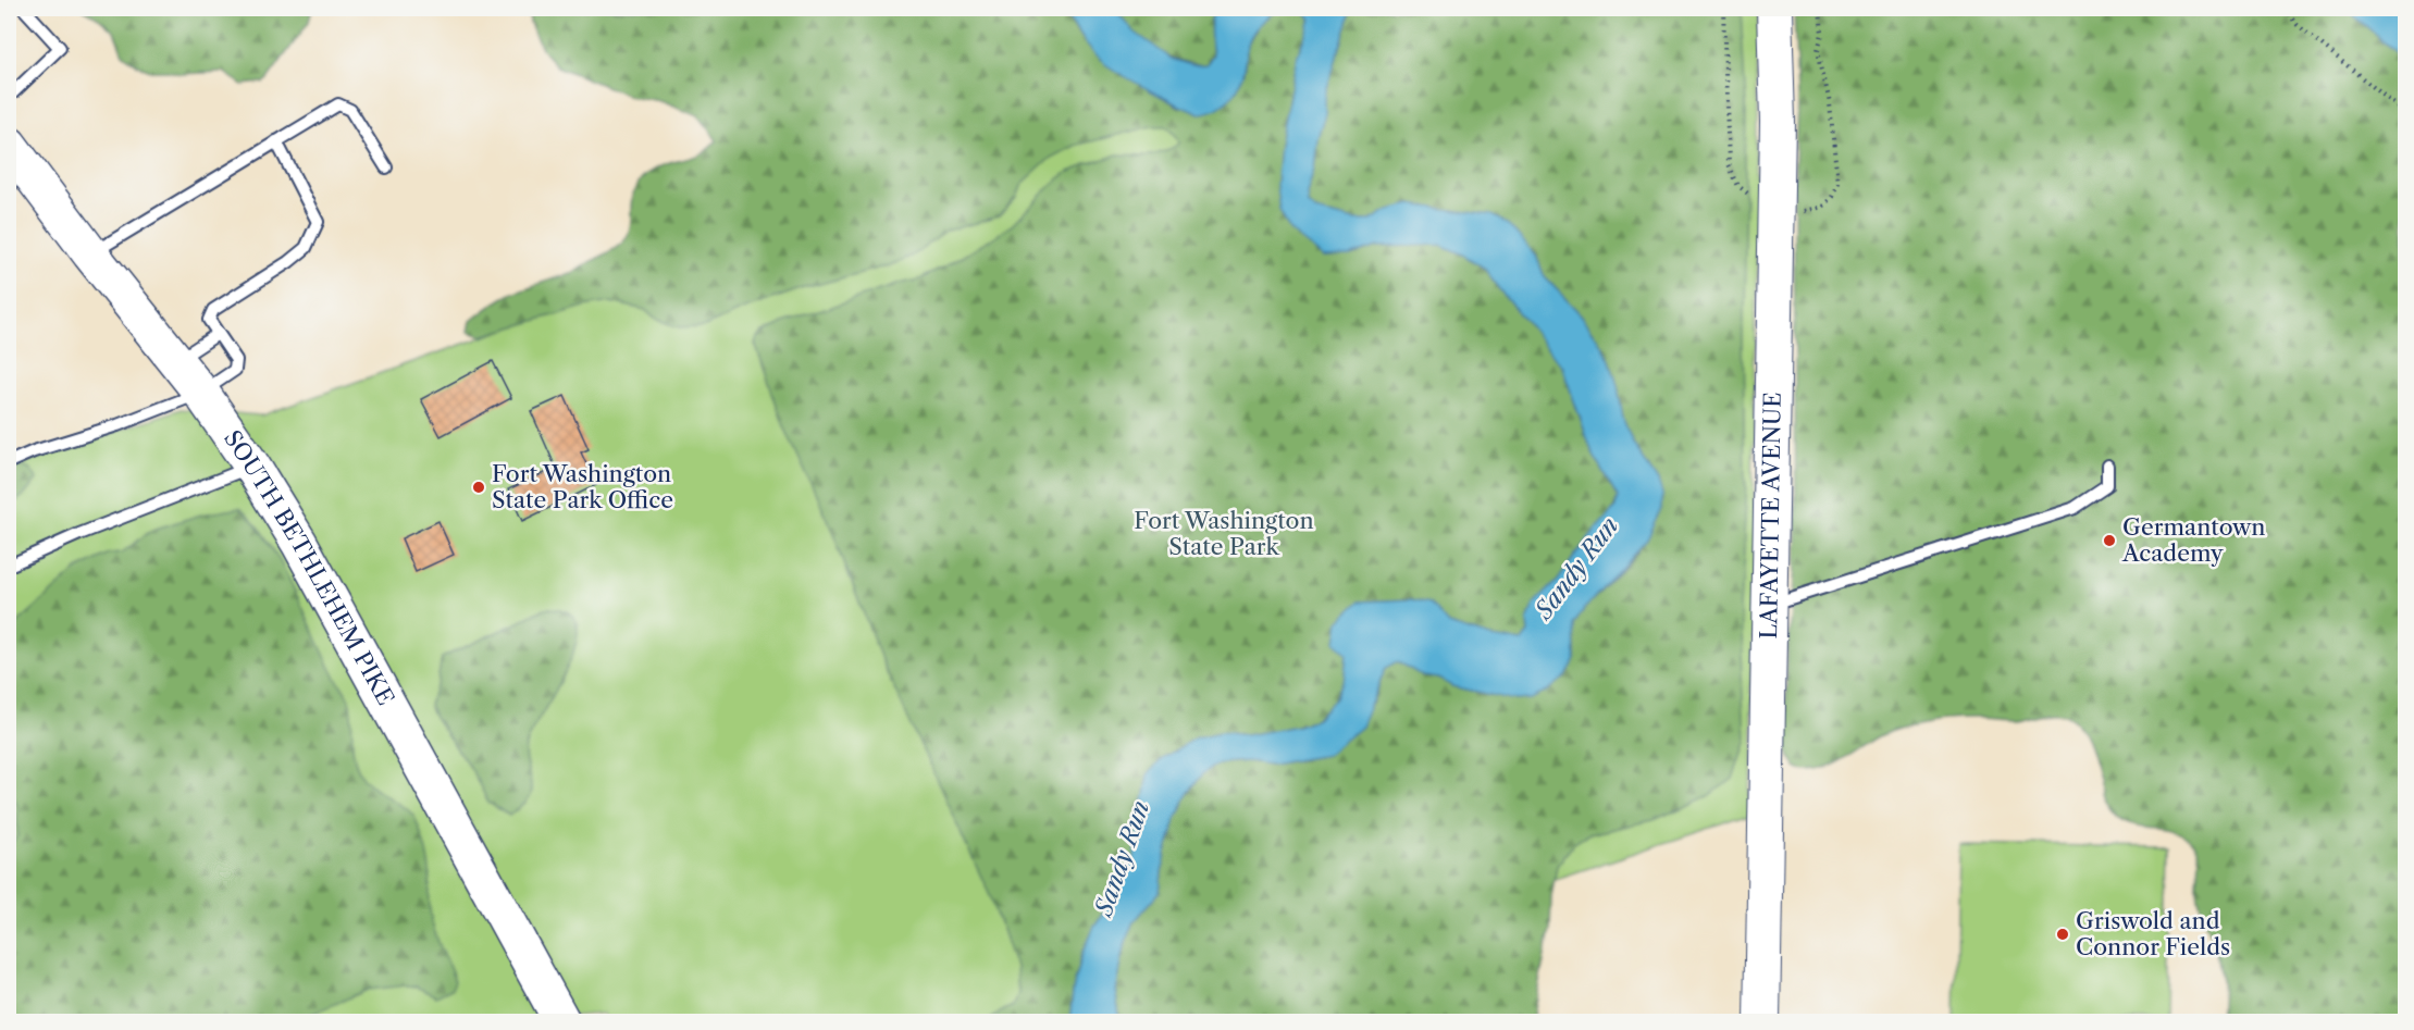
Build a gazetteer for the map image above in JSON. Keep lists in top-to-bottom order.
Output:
{
  "streets": {
    "main road": ["LAFAYETTE AVENUE", "SOUTH BETHLEHEM PIKE"]
  },
  "water": ["Sandy Run"],
  "parks": ["Fort Washington State Park"],
  "places": ["Fort Washington State Park Office", "Germantown Academy", "Griswold and Connor Fields"]
}
